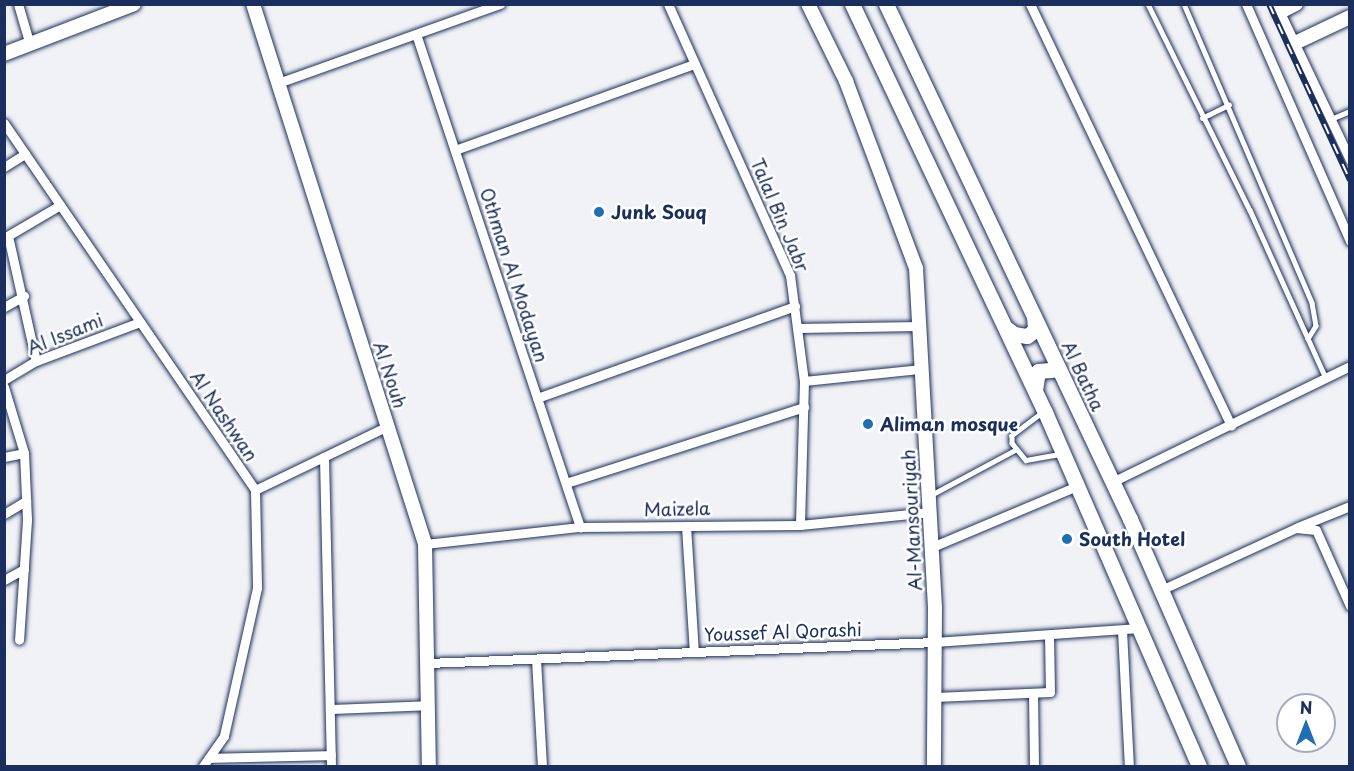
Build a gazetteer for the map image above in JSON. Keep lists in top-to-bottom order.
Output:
{
  "streets": {
    "main road": ["Al Batha"],
    "street": [
      "Talal Bin Jabr",
      "Othman Al Modayan",
      "Al Issami",
      "Al Nouh",
      "Al Nashwan",
      "Maizela",
      "Al-Mansouriyah",
      "Youssef Al Qorashi"
    ]
  },
  "crossings": [
    ["Talal Bin Jabr", "Maizela"],
    ["Othman Al Modayan", "Maizela"],
    ["Al Issami", "Al Nashwan"],
    ["Al Nouh", "Maizela"],
    ["Al Nouh", "Youssef Al Qorashi"],
    ["Maizela", "Al-Mansouriyah"],
    ["Al-Mansouriyah", "Youssef Al Qorashi"]
  ],
  "places": ["Junk Souq", "Aliman mosque", "South Hotel"],
  "north": "top"
}
